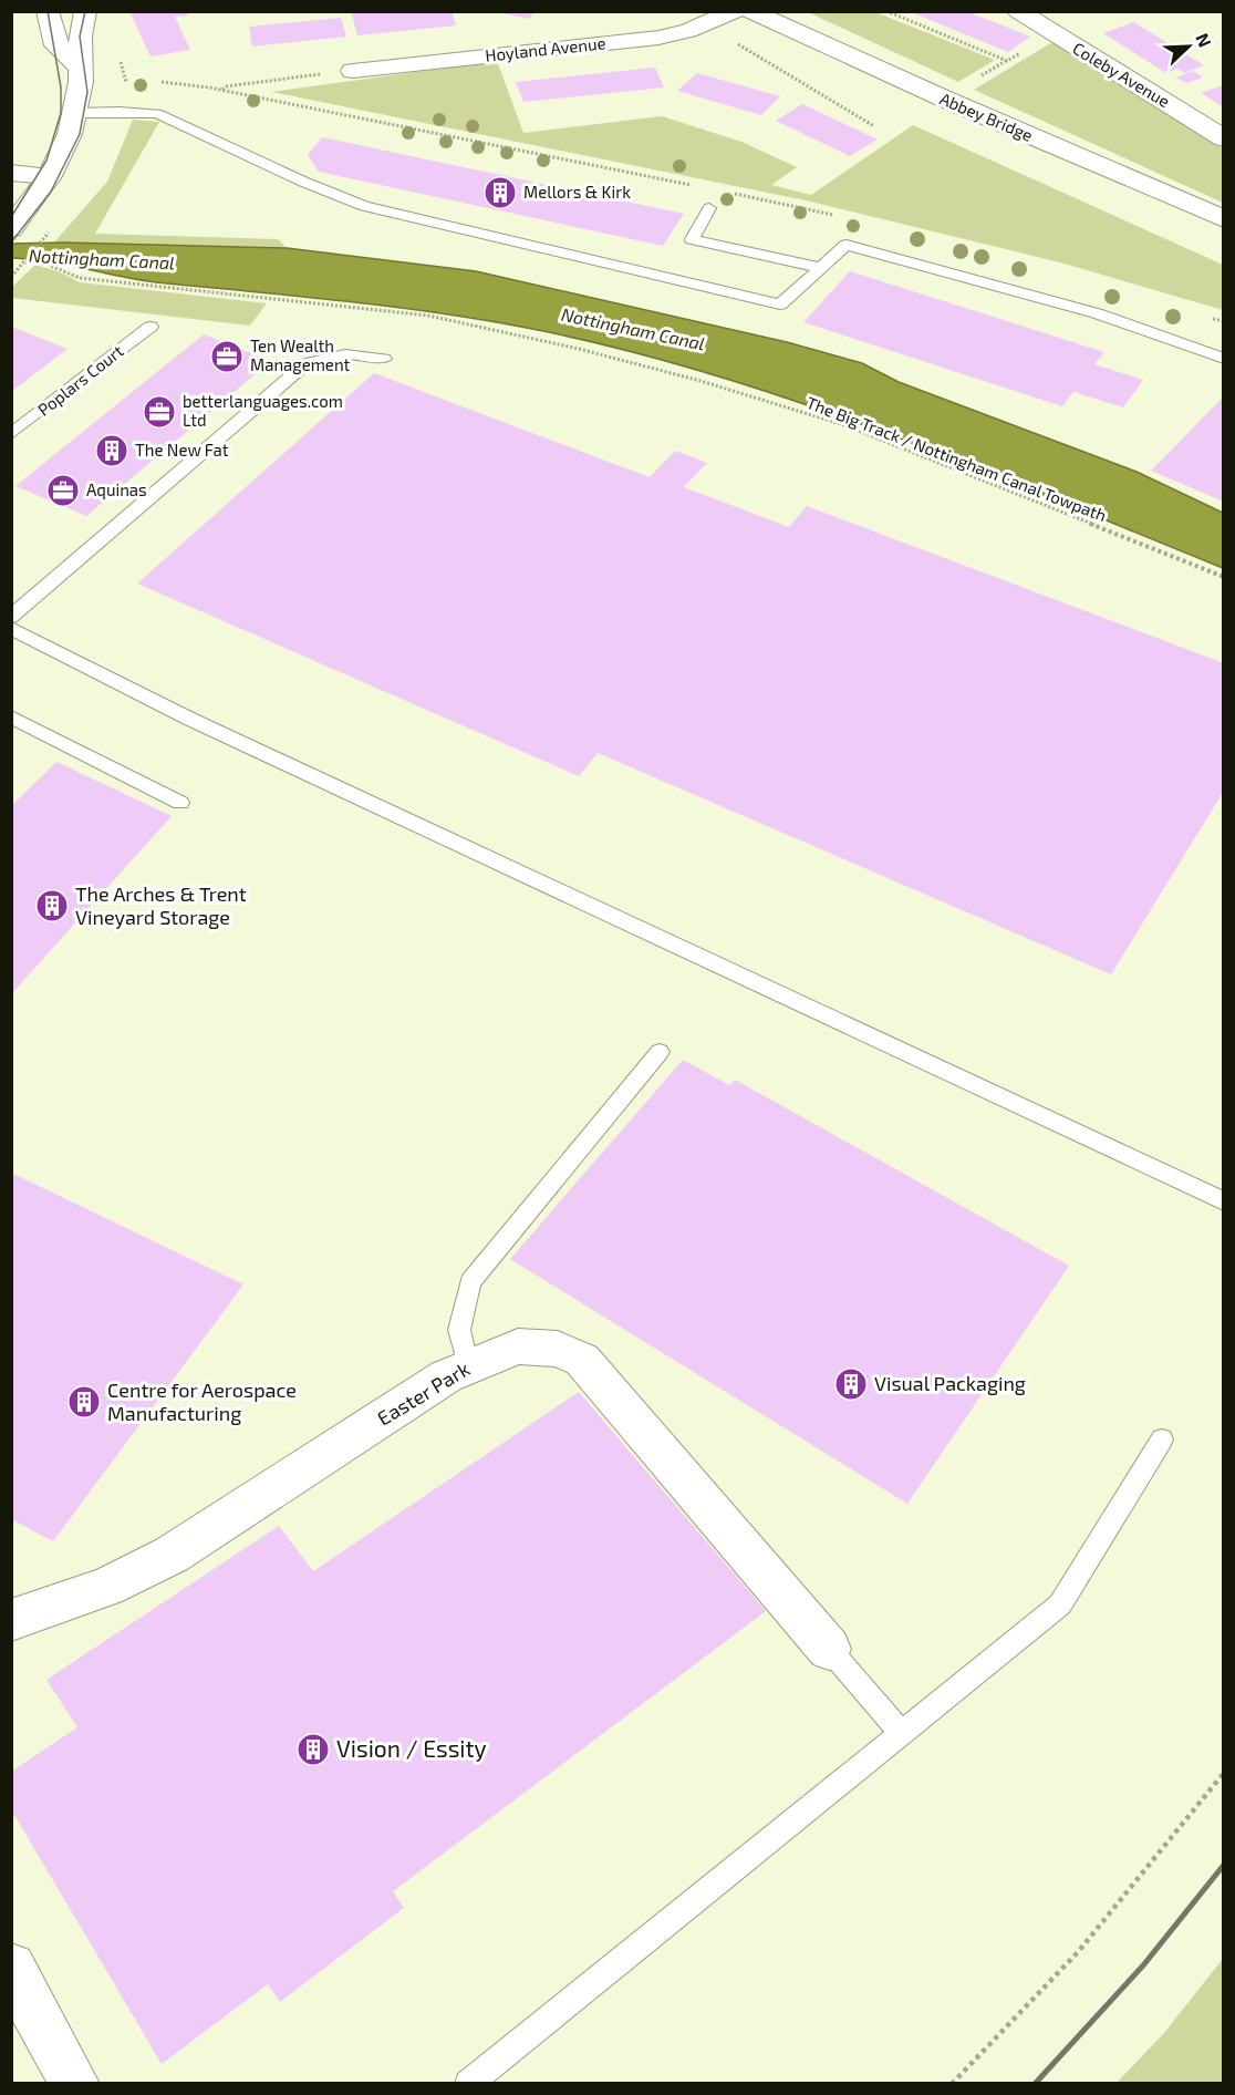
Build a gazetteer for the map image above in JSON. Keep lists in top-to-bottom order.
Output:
{
  "streets": {
    "street": [
      "Hoyland Avenue",
      "Coleby Avenue",
      "Abbey Bridge",
      "Easter Park"
    ],
    "lane": ["Poplars Court"],
    "path": ["The Big Track / Nottingham Canal Towpath"]
  },
  "water": ["Nottingham Canal"],
  "places": {
    "building": [
      "Mellors & Kirk",
      "The New Fat",
      "The Arches & Trent Vineyard Storage",
      "Visual Packaging",
      "Centre for Aerospace Manufacturing",
      "Vision / Essity"
    ],
    "office": ["Ten Wealth Management", "betterlanguages.com Ltd", "Aquinas"]
  },
  "north": "top right"
}
